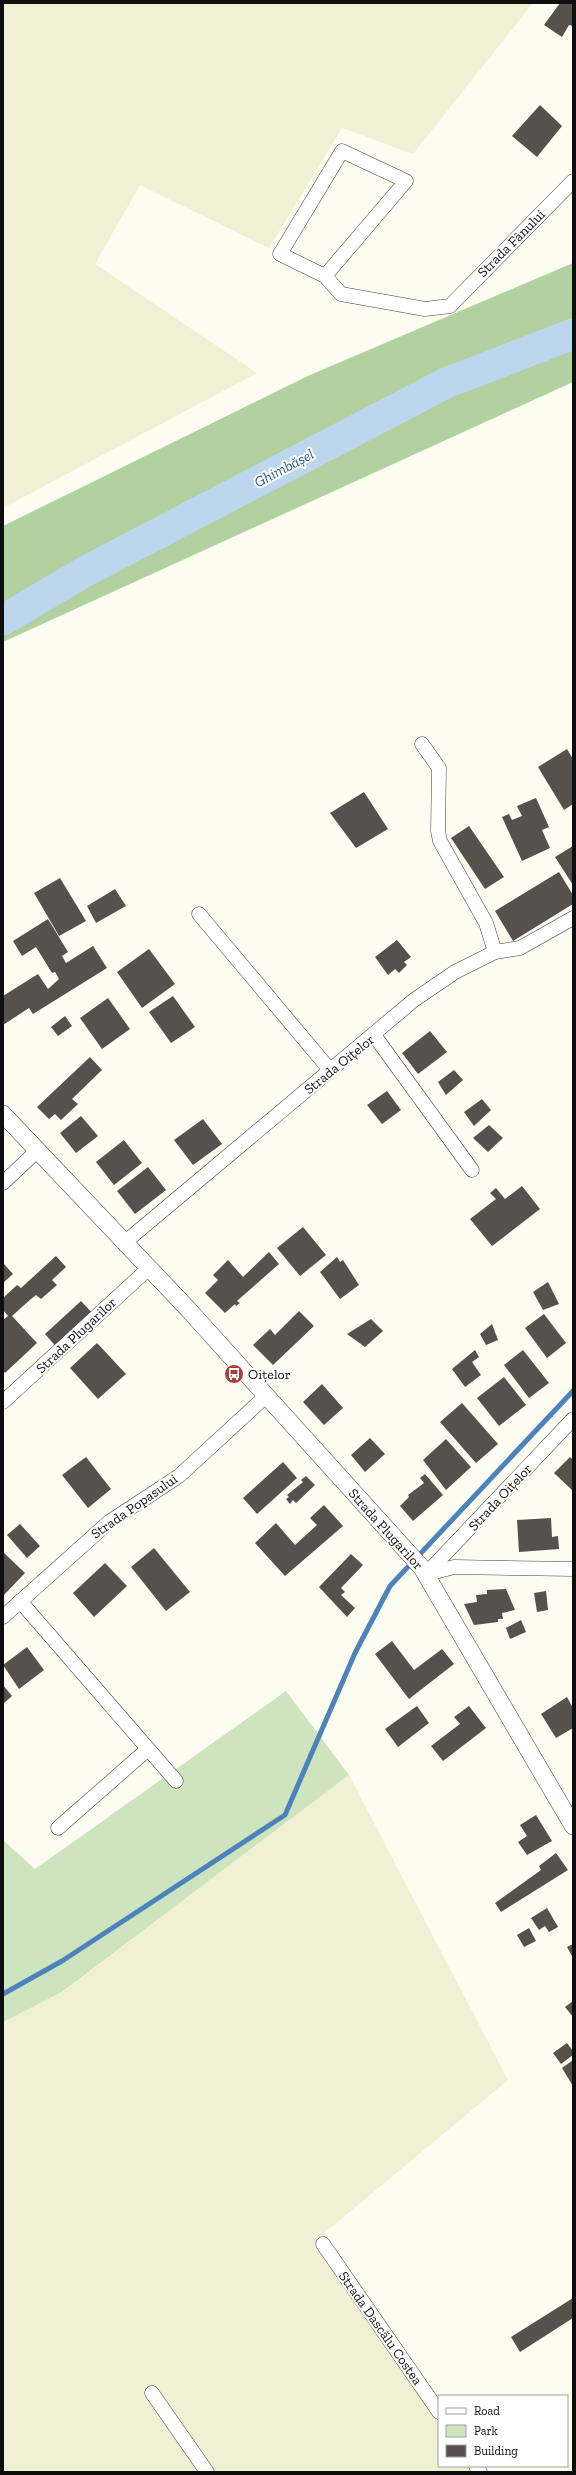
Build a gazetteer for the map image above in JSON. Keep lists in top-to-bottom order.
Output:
{
  "streets": {
    "street": [
      "Strada Fânului",
      "Strada Oițelor",
      "Strada Plugarilor",
      "Strada Popasului",
      "Strada Dascălu Costea"
    ]
  },
  "crossings": [
    ["Strada Oițelor", "Strada Plugarilor"],
    ["Strada Plugarilor", "Strada Popasului"]
  ],
  "water": ["Ghimbășel"],
  "places": {
    "bus stop": ["Oițelor"]
  },
  "legend": ["Road", "Park", "Building"]
}
